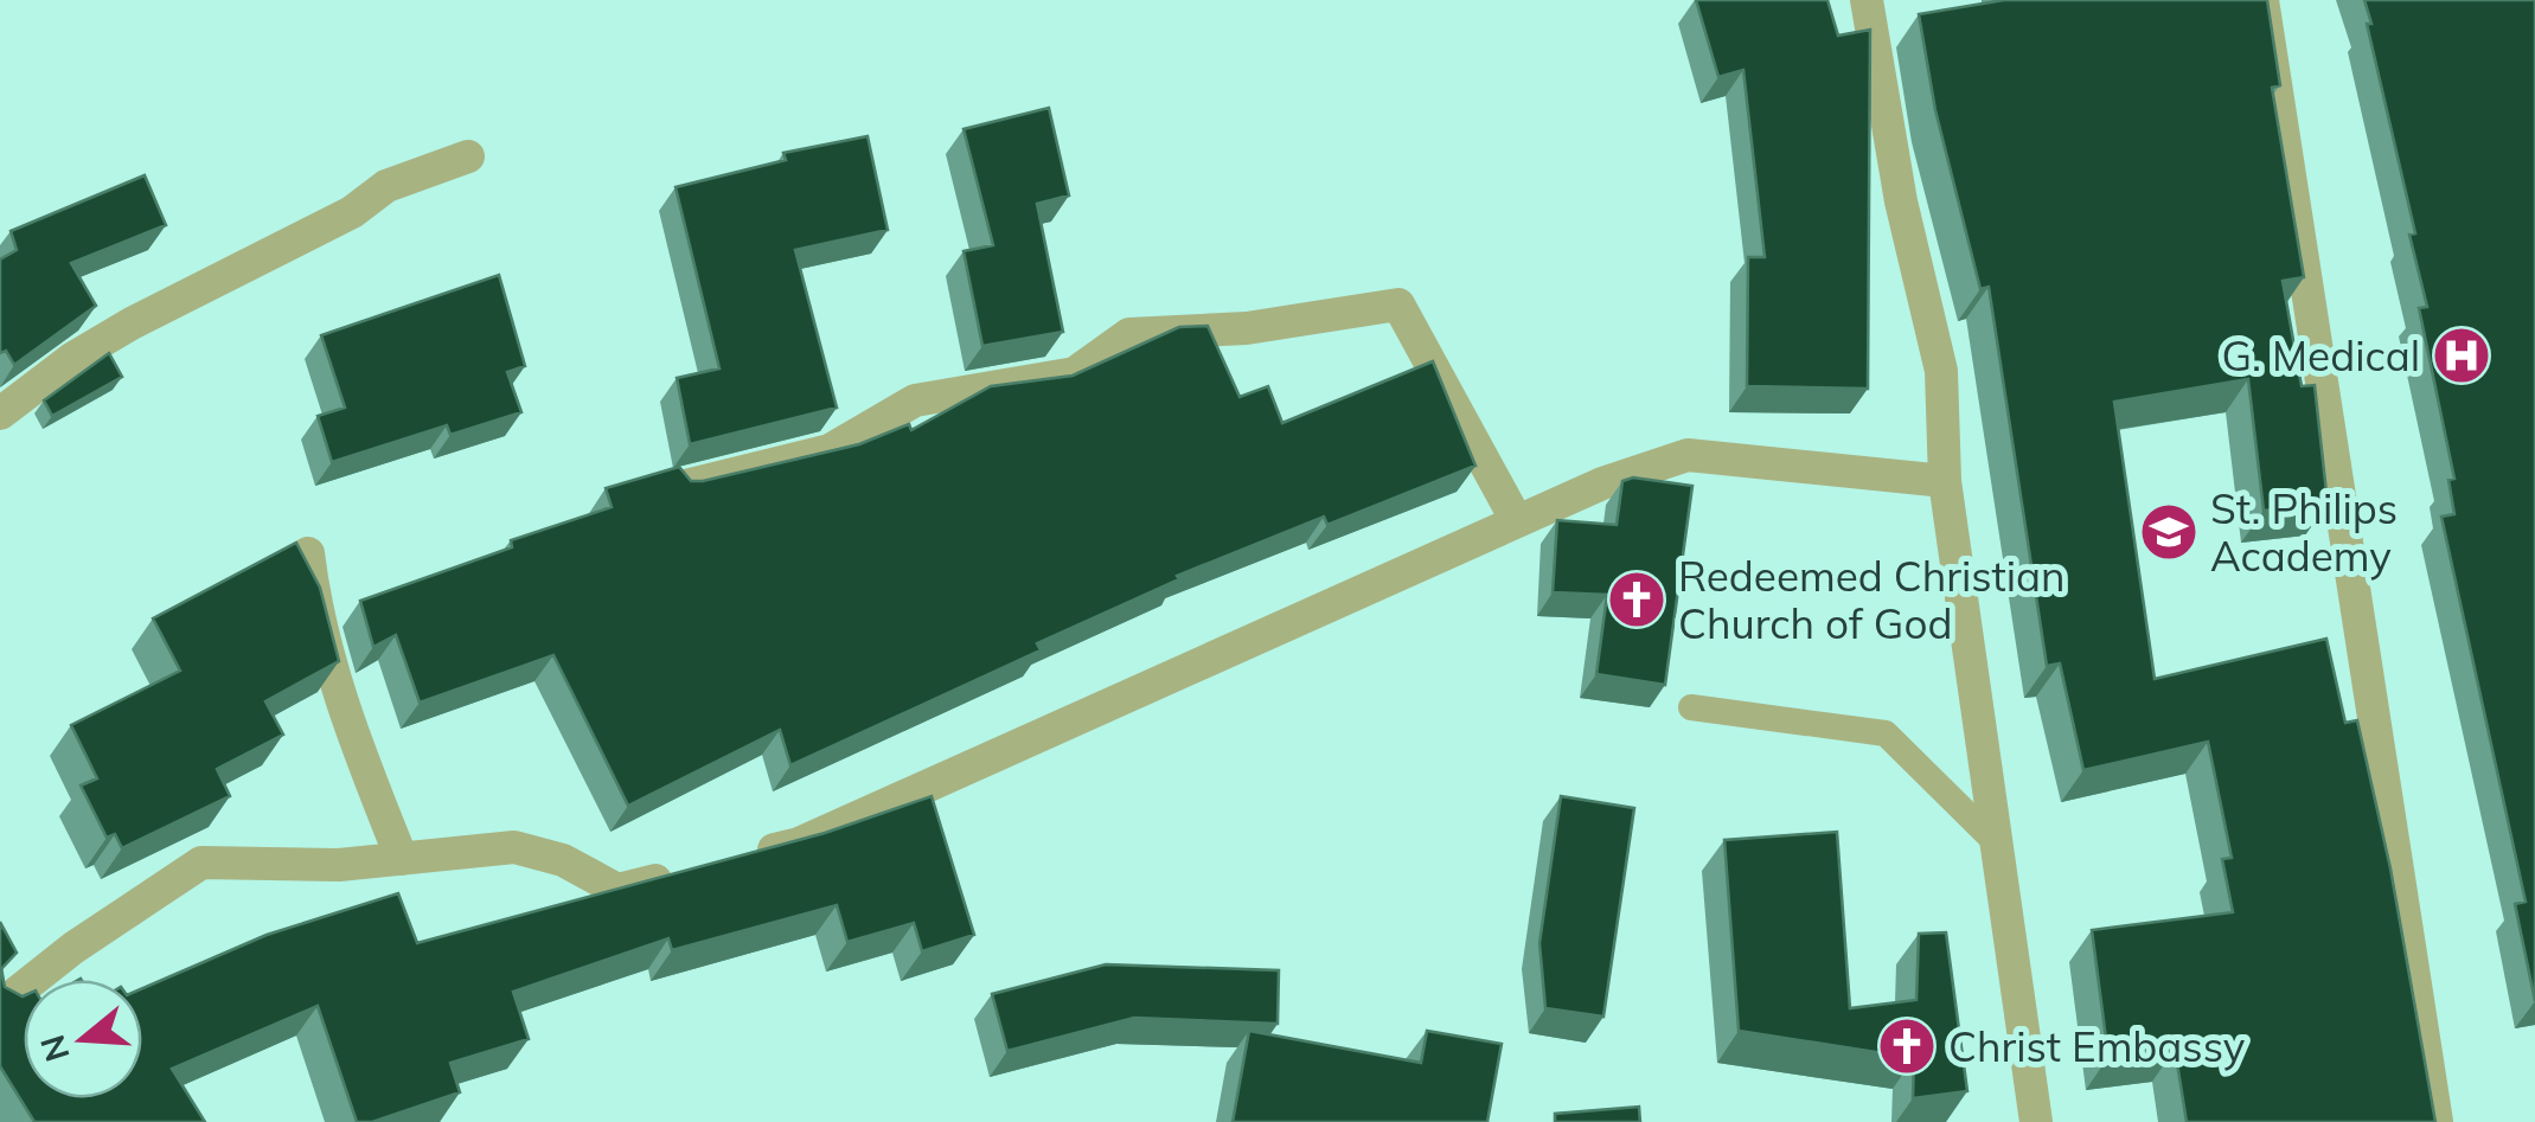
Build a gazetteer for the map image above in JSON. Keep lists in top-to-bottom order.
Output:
{
  "places": {
    "hospital": ["G. Medical"],
    "school or university": ["St. Philips Academy"],
    "church": ["Redeemed Christian Church of God", "Christ Embassy"]
  },
  "north": "left"
}
